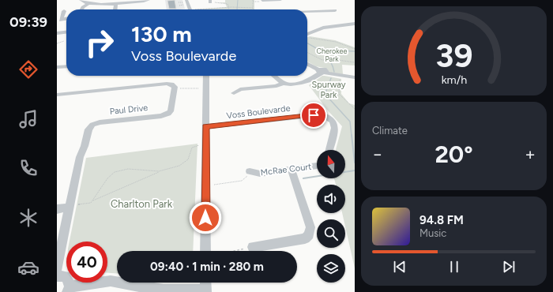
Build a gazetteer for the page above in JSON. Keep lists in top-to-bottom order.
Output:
{
  "streets": {
    "street": ["Paul Drive", "Voss Boulevarde", "McRae Court"]
  },
  "parks": ["Cherokee Park", "Spurway Park", "Charlton Park"],
  "north": "top",
  "page": {
    "tabs": "09:39",
    "turn": ["130 m", "Voss Boulevarde"],
    "tile": "Climate",
    "heat": ["−", "20°", "+"],
    "song": ["94.8 FM", "Music"],
    "limit": "40",
    "trip": "09:40 · 1 min · 280 m",
    "gauge": ["39", "km/h"]
  }
}
